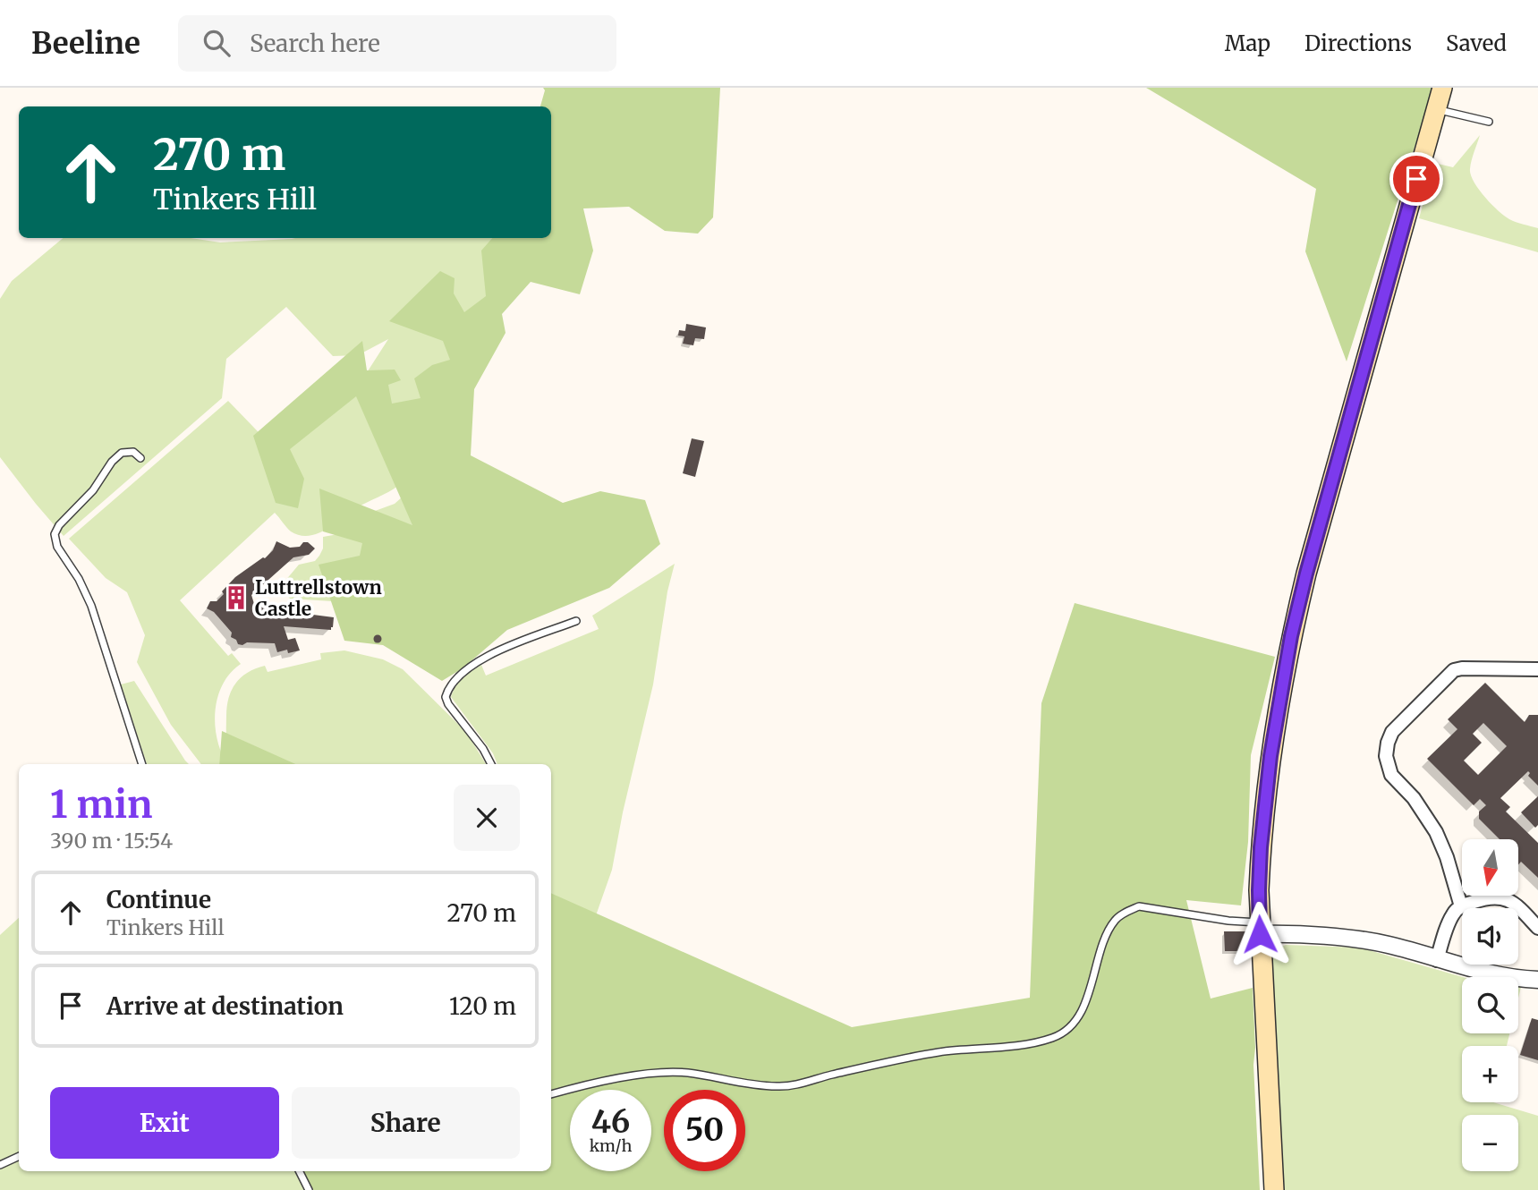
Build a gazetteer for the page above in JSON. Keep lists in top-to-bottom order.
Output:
{
  "places": {
    "building": ["Luttrellstown Castle"]
  },
  "north": "bottom",
  "page": {
    "header": "Beeline",
    "search": "Search here",
    "nav": ["Map", "Directions", "Saved"],
    "turn": ["270 m", "Tinkers Hill"],
    "heading": ["1 min", "390 m · 15:54"],
    "map_buttons": ["+", "−"],
    "list": [
      {
        "name": "Continue",
        "note": "Tinkers Hill",
        "value": "270 m"
      },
      {
        "name": "Arrive at destination",
        "value": "120 m"
      }
    ],
    "buttons": ["Exit", "Share"],
    "speed": "46 km/h",
    "limit": "50"
  }
}
